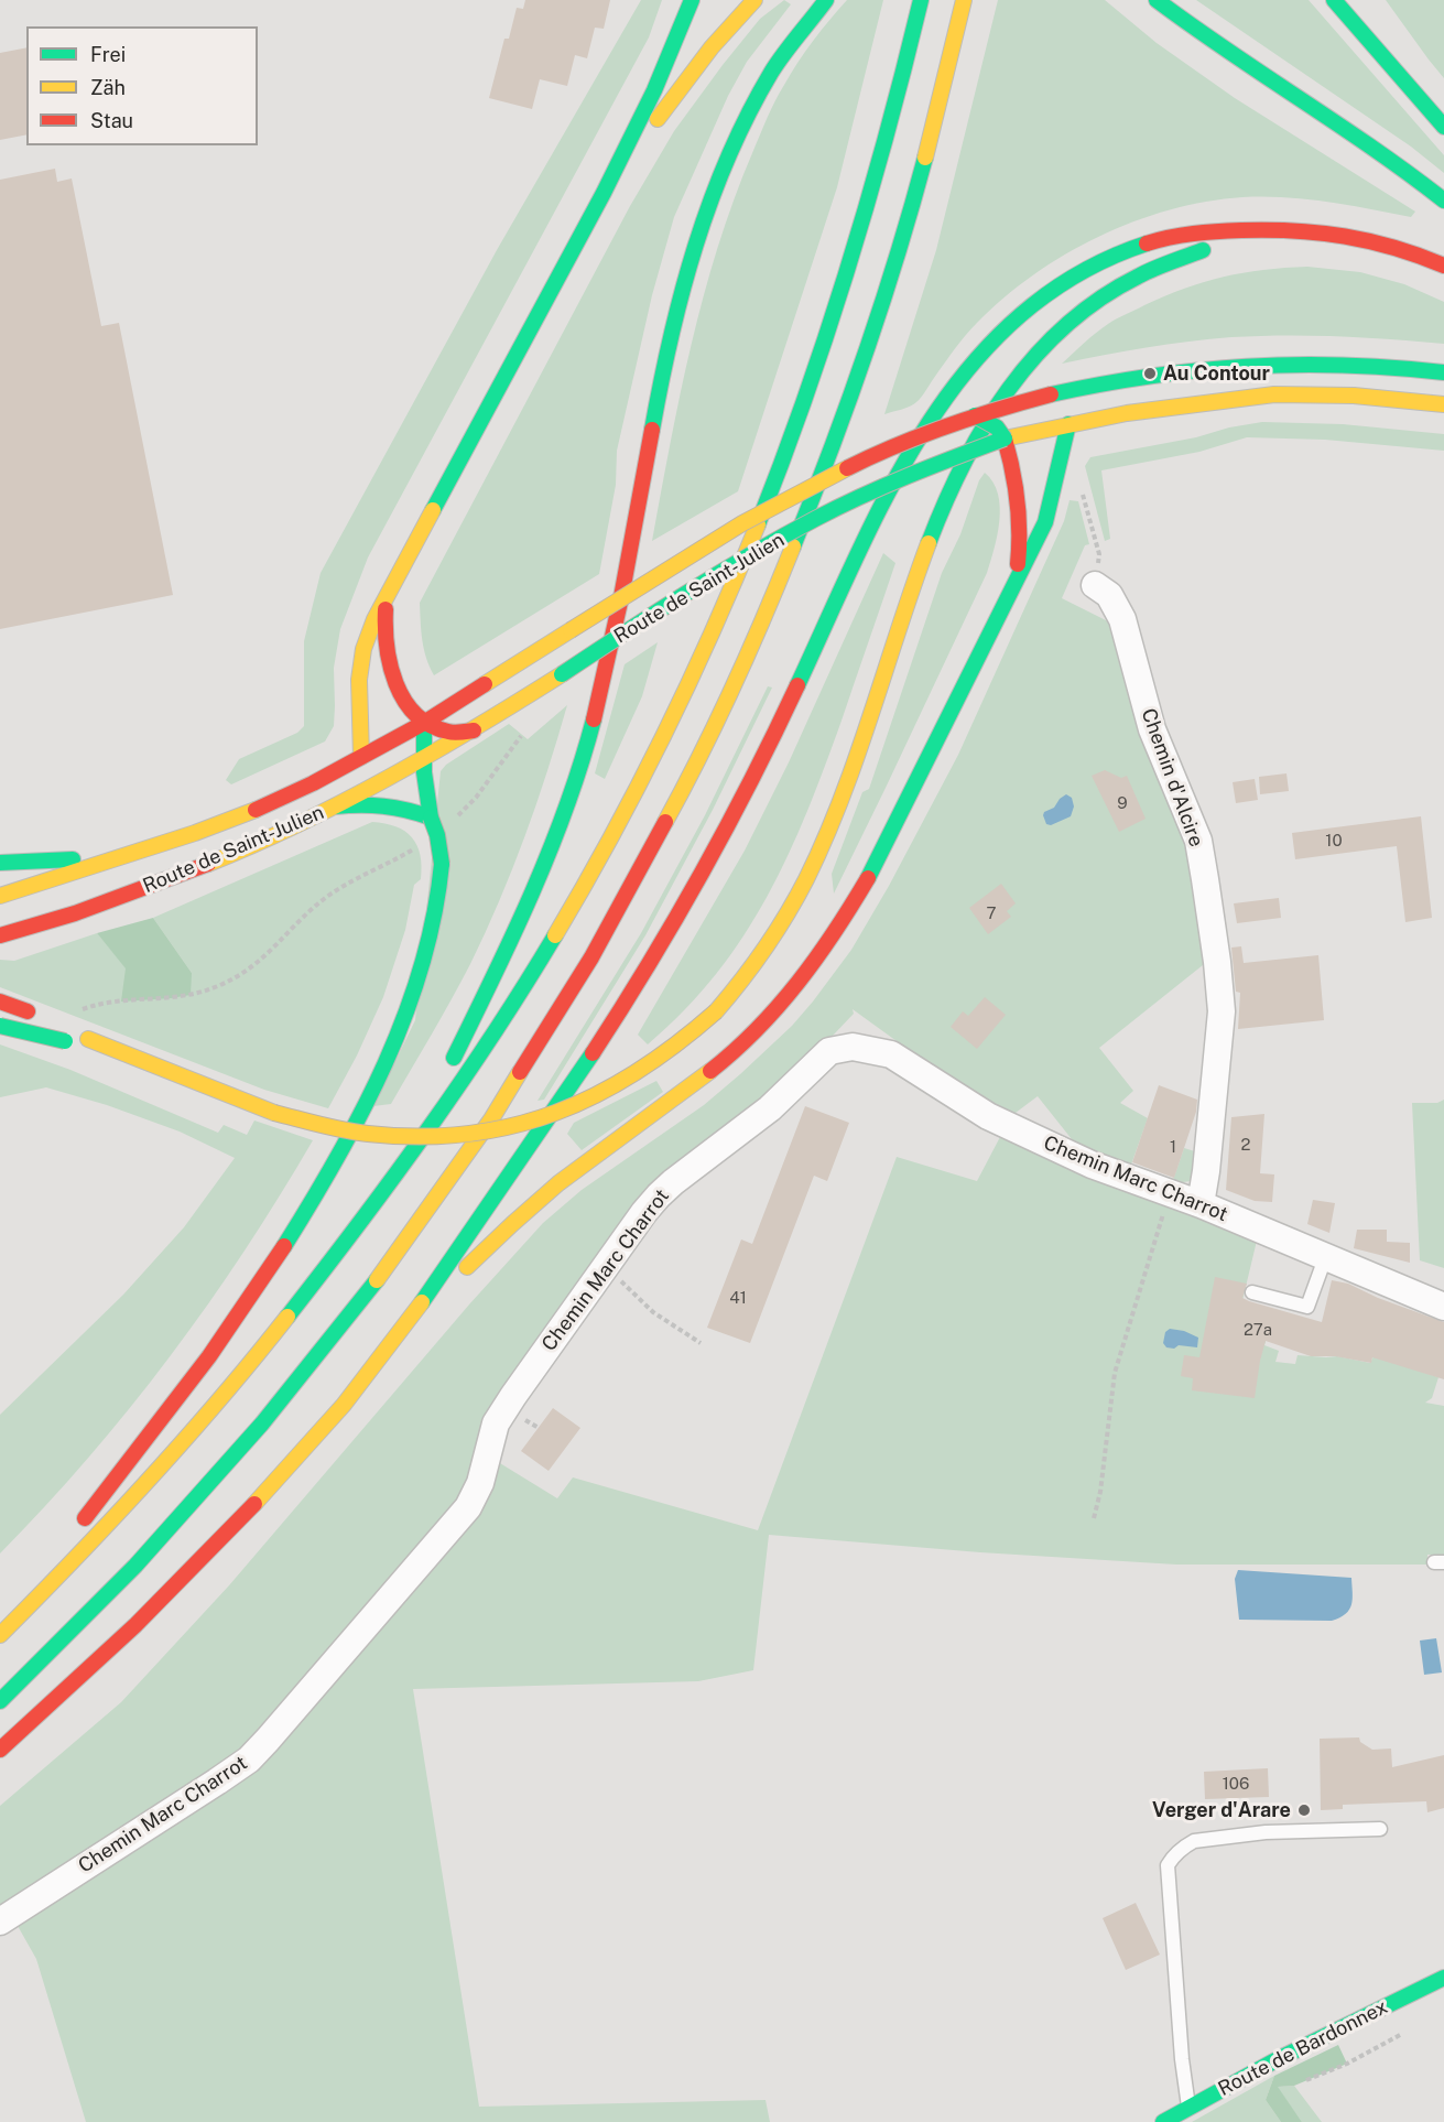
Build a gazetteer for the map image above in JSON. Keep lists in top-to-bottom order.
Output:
{
  "streets": {
    "main road": ["Route de Saint-Julien", "Route de Bardonnex"],
    "street": ["Chemin d'Alcire", "Chemin Marc Charrot"]
  },
  "crossings": [
    ["Chemin d'Alcire", "Chemin Marc Charrot"]
  ],
  "places": ["Au Contour", "Verger d'Arare"],
  "house_numbers": [
    "9",
    "10",
    "7",
    "2",
    "1",
    "41",
    "27a",
    "106"
  ],
  "legend": ["Frei", "Zäh", "Stau"]
}
